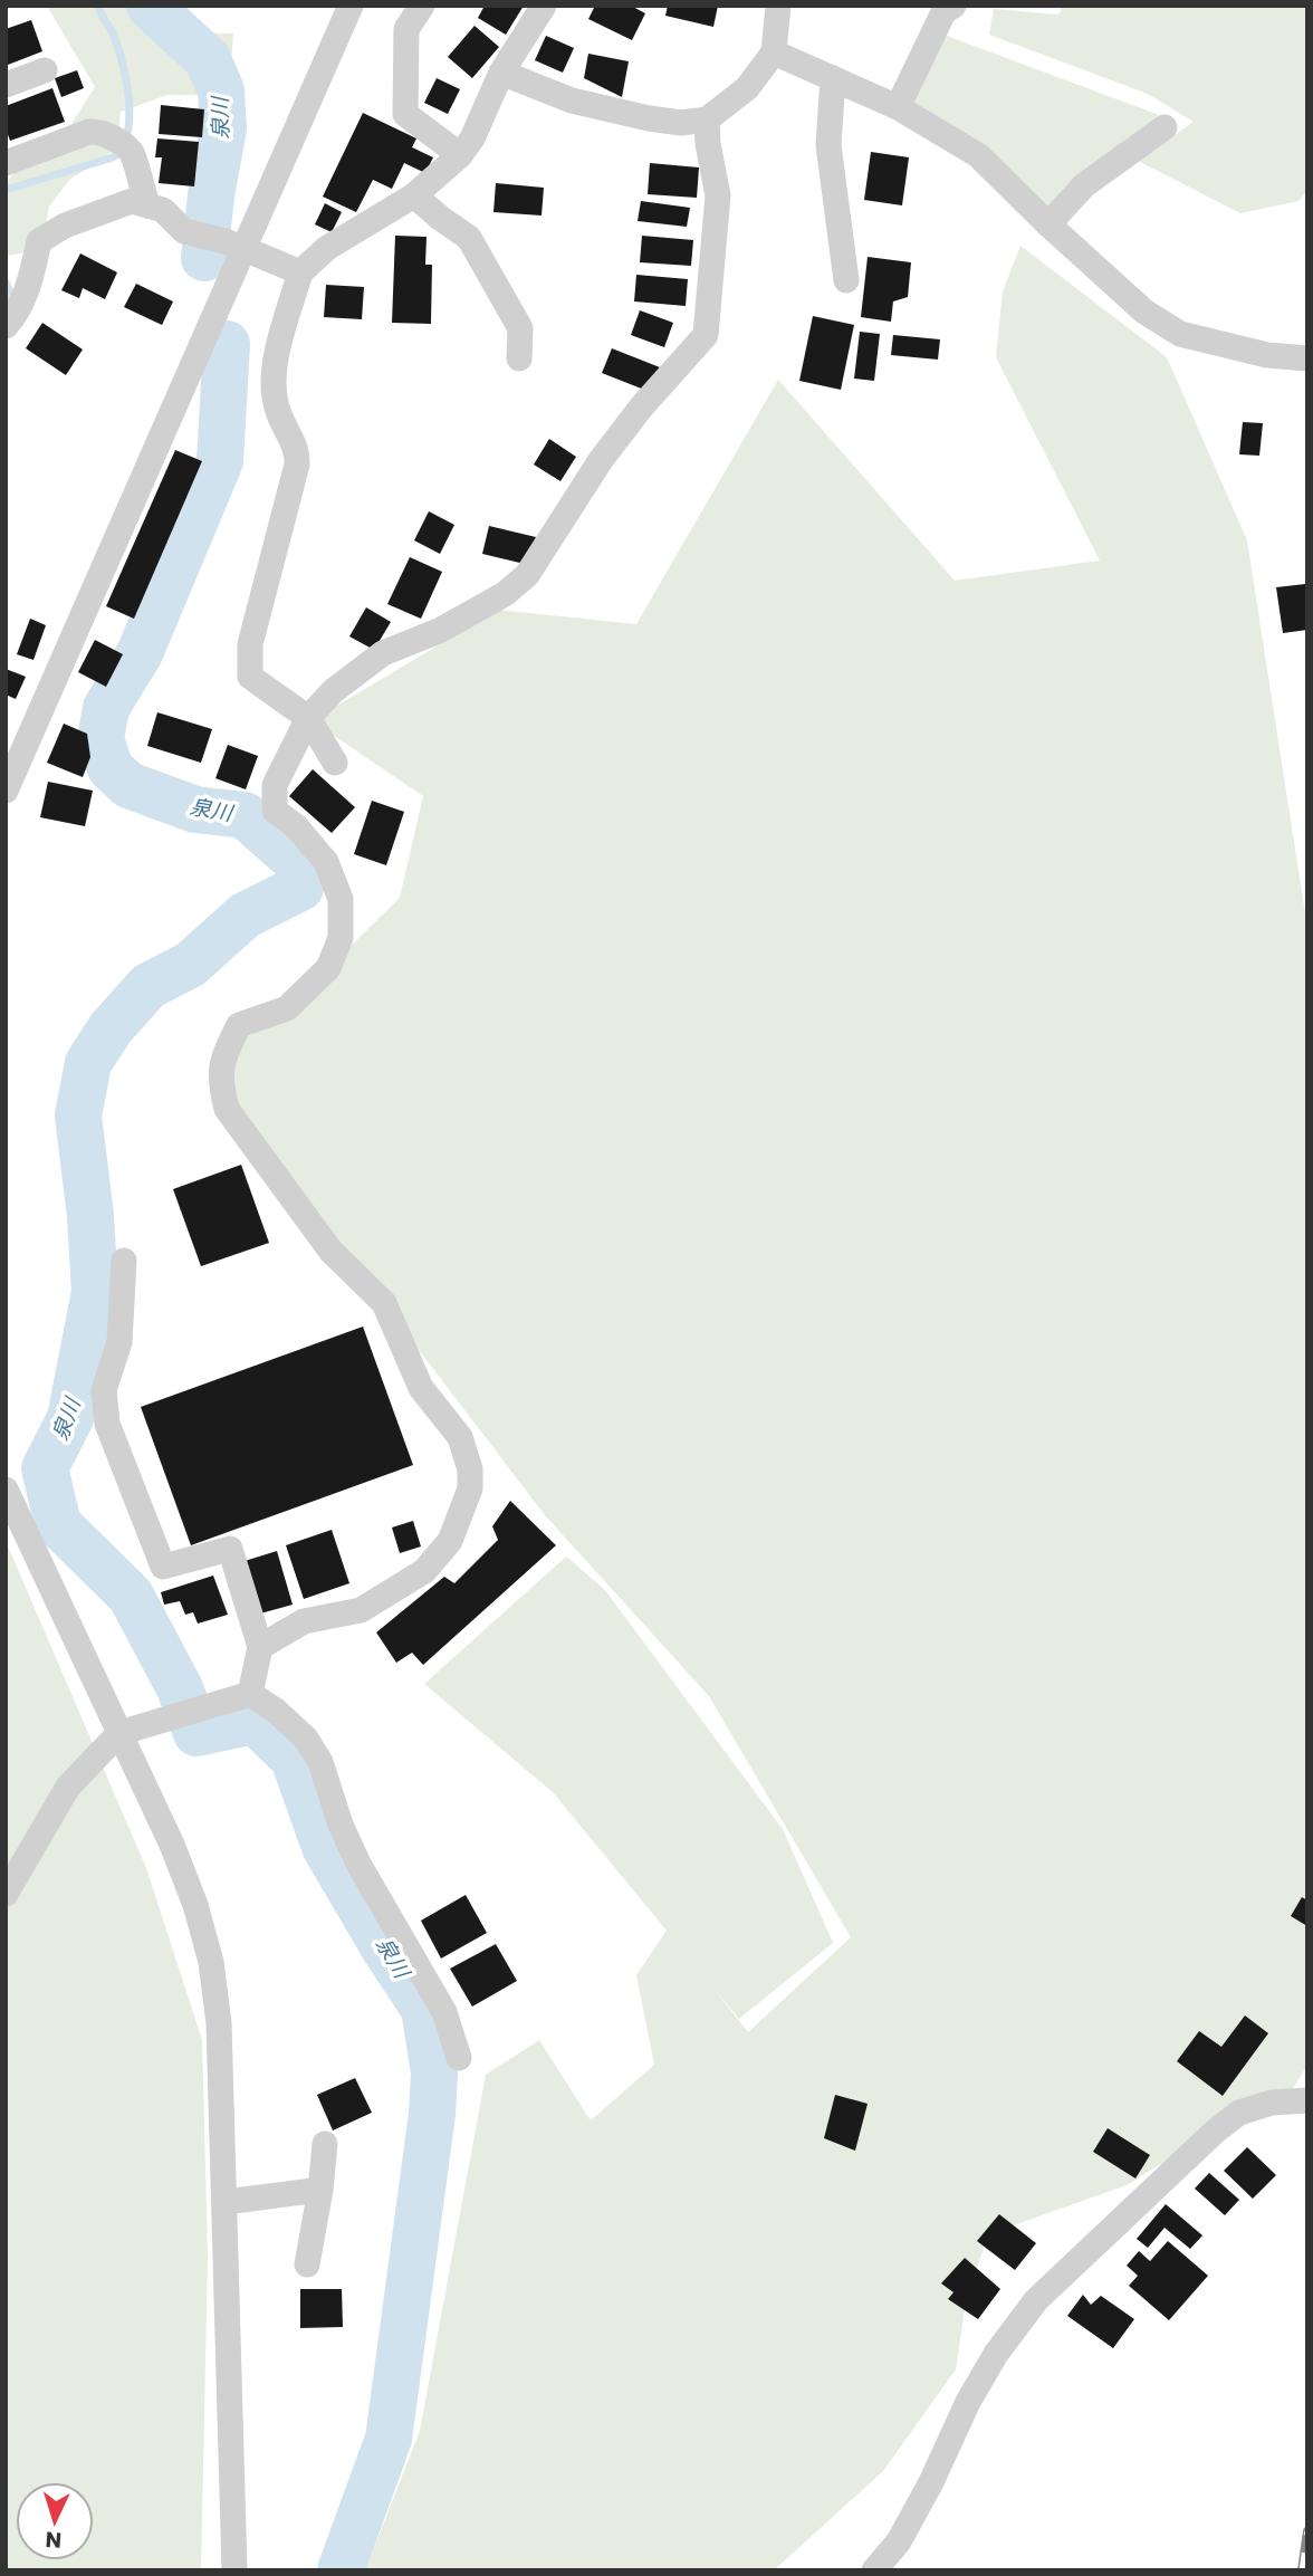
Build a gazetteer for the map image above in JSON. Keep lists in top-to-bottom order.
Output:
{
  "water": ["泉川"],
  "north": "bottom"
}
